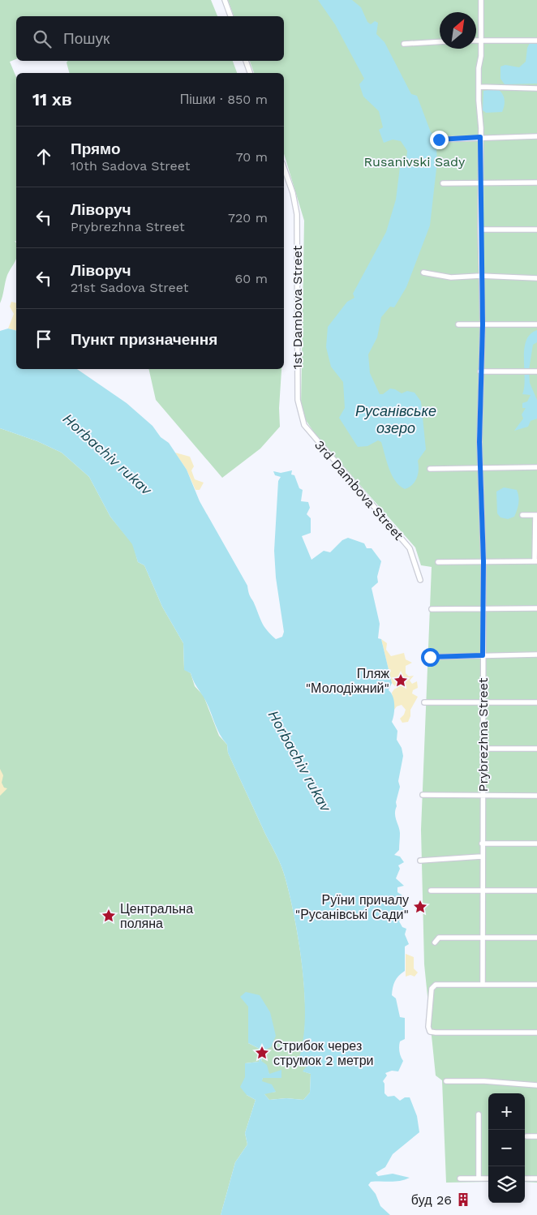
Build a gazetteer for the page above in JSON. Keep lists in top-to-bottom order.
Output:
{
  "streets": {
    "street": ["1st Dambova Street", "3rd Dambova Street", "Prybrezhna Street"]
  },
  "crossings": [
    ["1st Dambova Street", "3rd Dambova Street"]
  ],
  "water": ["Русанівське озеро", "Horbachiv rukav"],
  "parks": ["Rusanivski Sady"],
  "places": {
    "place": [
      "Пляж \"Молодіжний\"",
      "Руїни причалу \"Русанівські Сади\"",
      "Центральна поляна",
      "Стрибок через струмок 2 метри"
    ],
    "building": ["буд 26"]
  },
  "north": "top right",
  "page": {
    "search": "Пошук",
    "heading": ["11 хв", "Пішки · 850 m"],
    "list": [
      ["Прямо", "10th Sadova Street", "70 m"],
      ["Ліворуч", "Prybrezhna Street", "720 m"],
      ["Ліворуч", "21st Sadova Street", "60 m"],
      "Пункт призначення"
    ],
    "map_buttons": ["+", "−"]
  }
}
